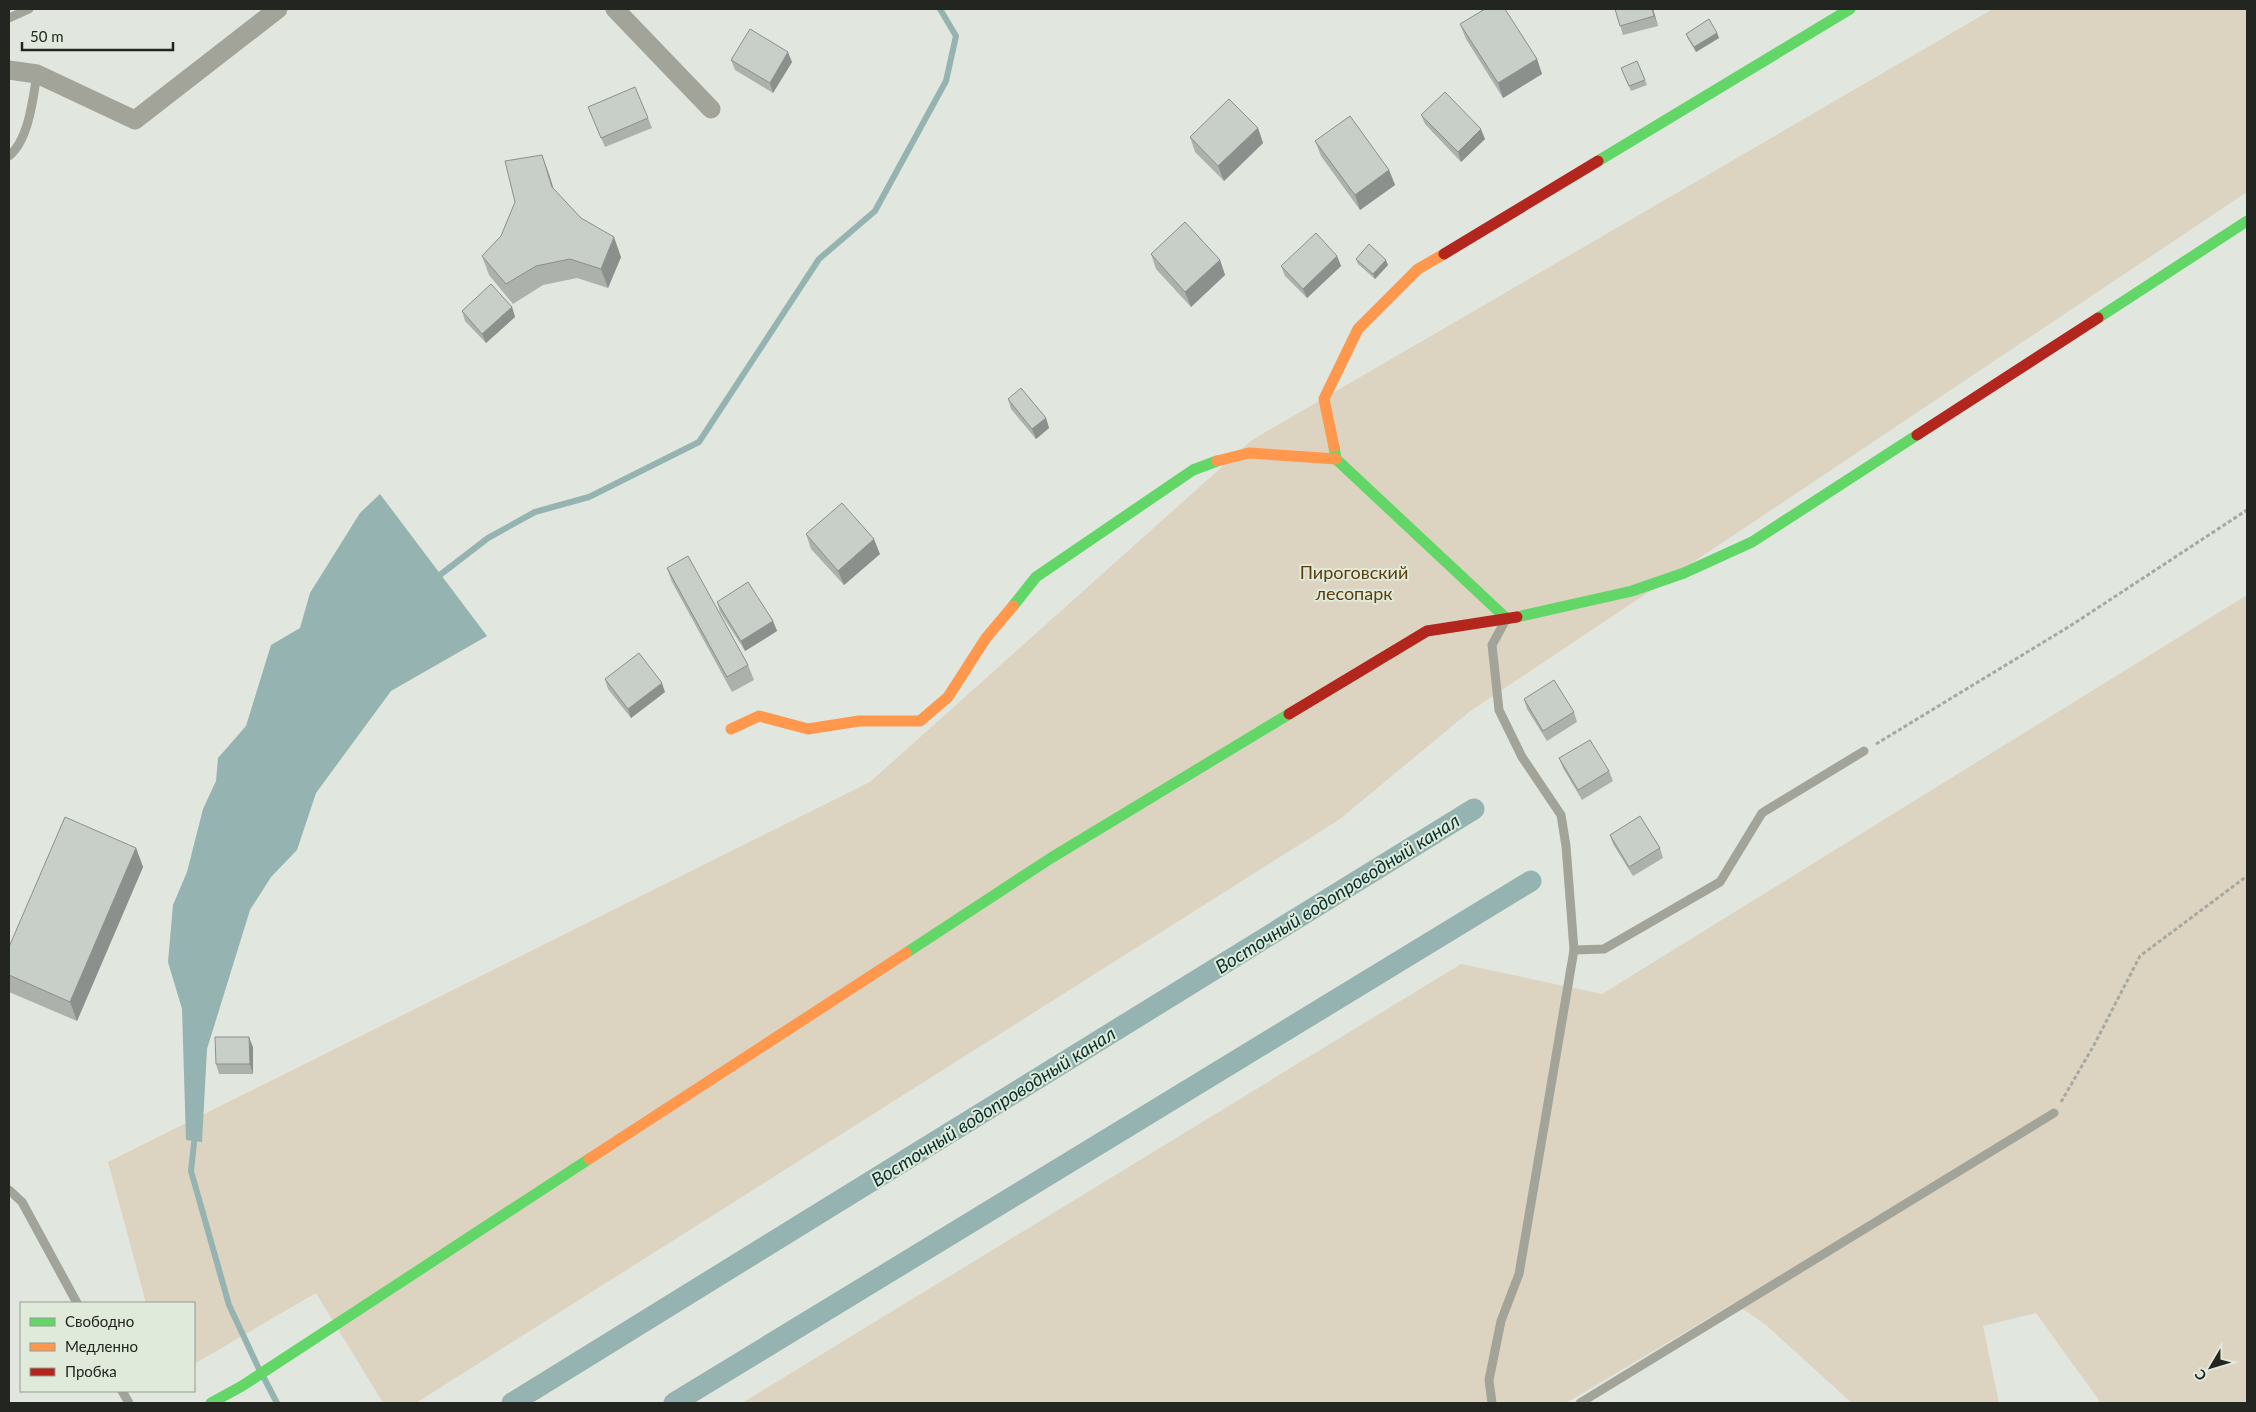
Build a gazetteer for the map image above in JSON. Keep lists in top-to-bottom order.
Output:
{
  "water": ["Восточный водопроводный канал"],
  "parks": ["Пироговский лесопарк"],
  "legend": ["Свободно", "Медленно", "Пробка"],
  "scale_bar": "50 m",
  "north": "bottom left"
}
